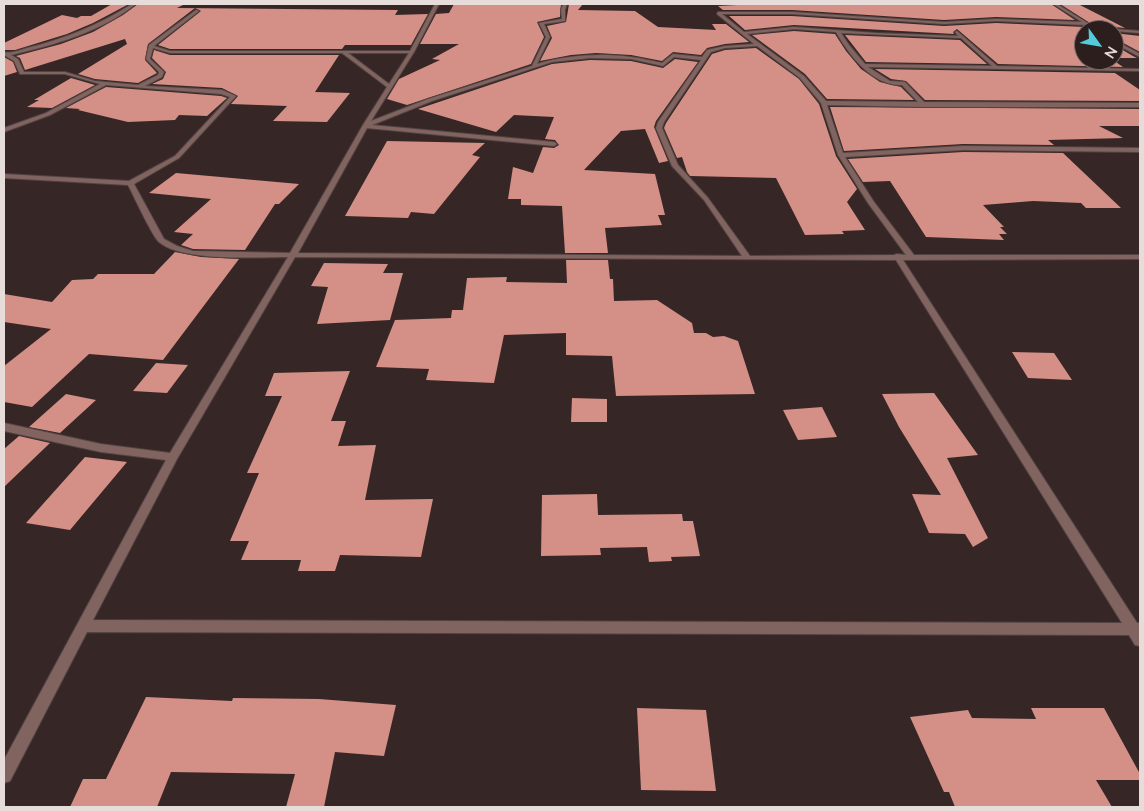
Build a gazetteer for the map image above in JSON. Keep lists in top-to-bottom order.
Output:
{
  "north": "bottom right"
}
